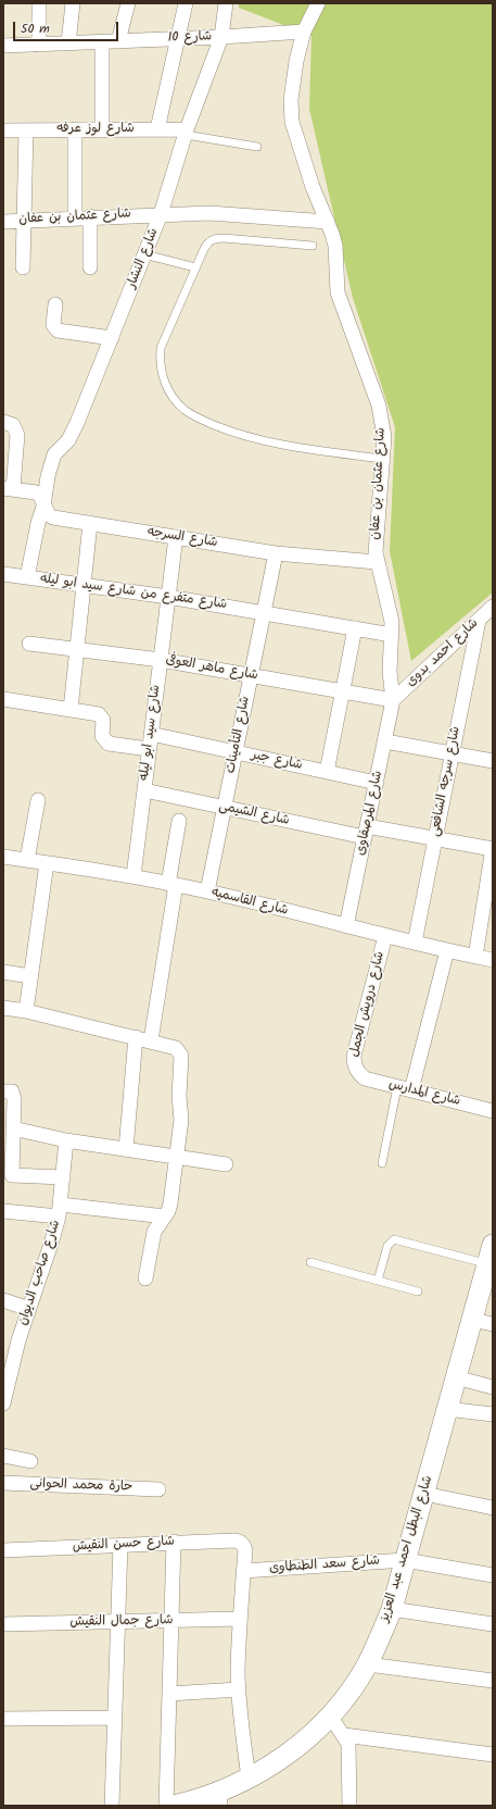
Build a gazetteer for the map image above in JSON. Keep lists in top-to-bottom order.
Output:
{
  "streets": {
    "main road": ["شارع البطل احمد عبد العزيز"],
    "street": [
      "شارع 10",
      "شارع لوز عرفه",
      "شارع عثمان بن عفان",
      "شارع النشار",
      "شارع السرجه",
      "شارع متفرع من شارع سيد ابو ليله",
      "شارع احمد بدوى",
      "شارع ماهر العوفى",
      "شارع سيد ابو ليله",
      "شارع التأمينات",
      "شارع جبر",
      "شارع سرجه الشافعى",
      "شارع المرصفاوى",
      "شارع الشيمى",
      "شارع القاسميه",
      "شارع درويش الجمل",
      "شارع المدارس",
      "شارع صاحب الديوان",
      "حارة محمد الحوانى",
      "شارع حسن النقيش",
      "شارع سعد الطنطاوى",
      "شارع جمال النقيش"
    ]
  },
  "crossings": [
    ["شارع 10", "شارع عثمان بن عفان"],
    ["شارع 10", "شارع النشار"],
    ["شارع لوز عرفه", "شارع النشار"],
    ["شارع عثمان بن عفان", "شارع النشار"],
    ["شارع عثمان بن عفان", "شارع السرجه"],
    ["شارع عثمان بن عفان", "شارع متفرع من شارع سيد ابو ليله"],
    ["شارع عثمان بن عفان", "شارع احمد بدوى"],
    ["شارع عثمان بن عفان", "شارع ماهر العوفى"],
    ["شارع عثمان بن عفان", "شارع المرصفاوى"],
    ["شارع النشار", "شارع السرجه"],
    ["شارع النشار", "شارع متفرع من شارع سيد ابو ليله"],
    ["شارع السرجه", "شارع سيد ابو ليله"],
    ["شارع السرجه", "شارع التأمينات"],
    ["شارع متفرع من شارع سيد ابو ليله", "شارع سيد ابو ليله"],
    ["شارع متفرع من شارع سيد ابو ليله", "شارع التأمينات"],
    ["شارع احمد بدوى", "شارع ماهر العوفى"],
    ["شارع احمد بدوى", "شارع سرجه الشافعى"],
    ["شارع احمد بدوى", "شارع المرصفاوى"],
    ["شارع ماهر العوفى", "شارع سيد ابو ليله"],
    ["شارع ماهر العوفى", "شارع التأمينات"],
    ["شارع ماهر العوفى", "شارع المرصفاوى"],
    ["شارع سيد ابو ليله", "شارع جبر"],
    ["شارع سيد ابو ليله", "شارع الشيمى"],
    ["شارع سيد ابو ليله", "شارع القاسميه"],
    ["شارع التأمينات", "شارع جبر"],
    ["شارع التأمينات", "شارع الشيمى"],
    ["شارع التأمينات", "شارع القاسميه"],
    ["شارع جبر", "شارع المرصفاوى"],
    ["شارع سرجه الشافعى", "شارع الشيمى"],
    ["شارع سرجه الشافعى", "شارع القاسميه"],
    ["شارع المرصفاوى", "شارع الشيمى"],
    ["شارع المرصفاوى", "شارع القاسميه"],
    ["شارع القاسميه", "شارع درويش الجمل"],
    ["شارع درويش الجمل", "شارع المدارس"],
    ["شارع حسن النقيش", "شارع سعد الطنطاوى"],
    ["شارع البطل احمد عبد العزيز", "شارع سعد الطنطاوى"]
  ],
  "scale_bar": "50 m"
}
